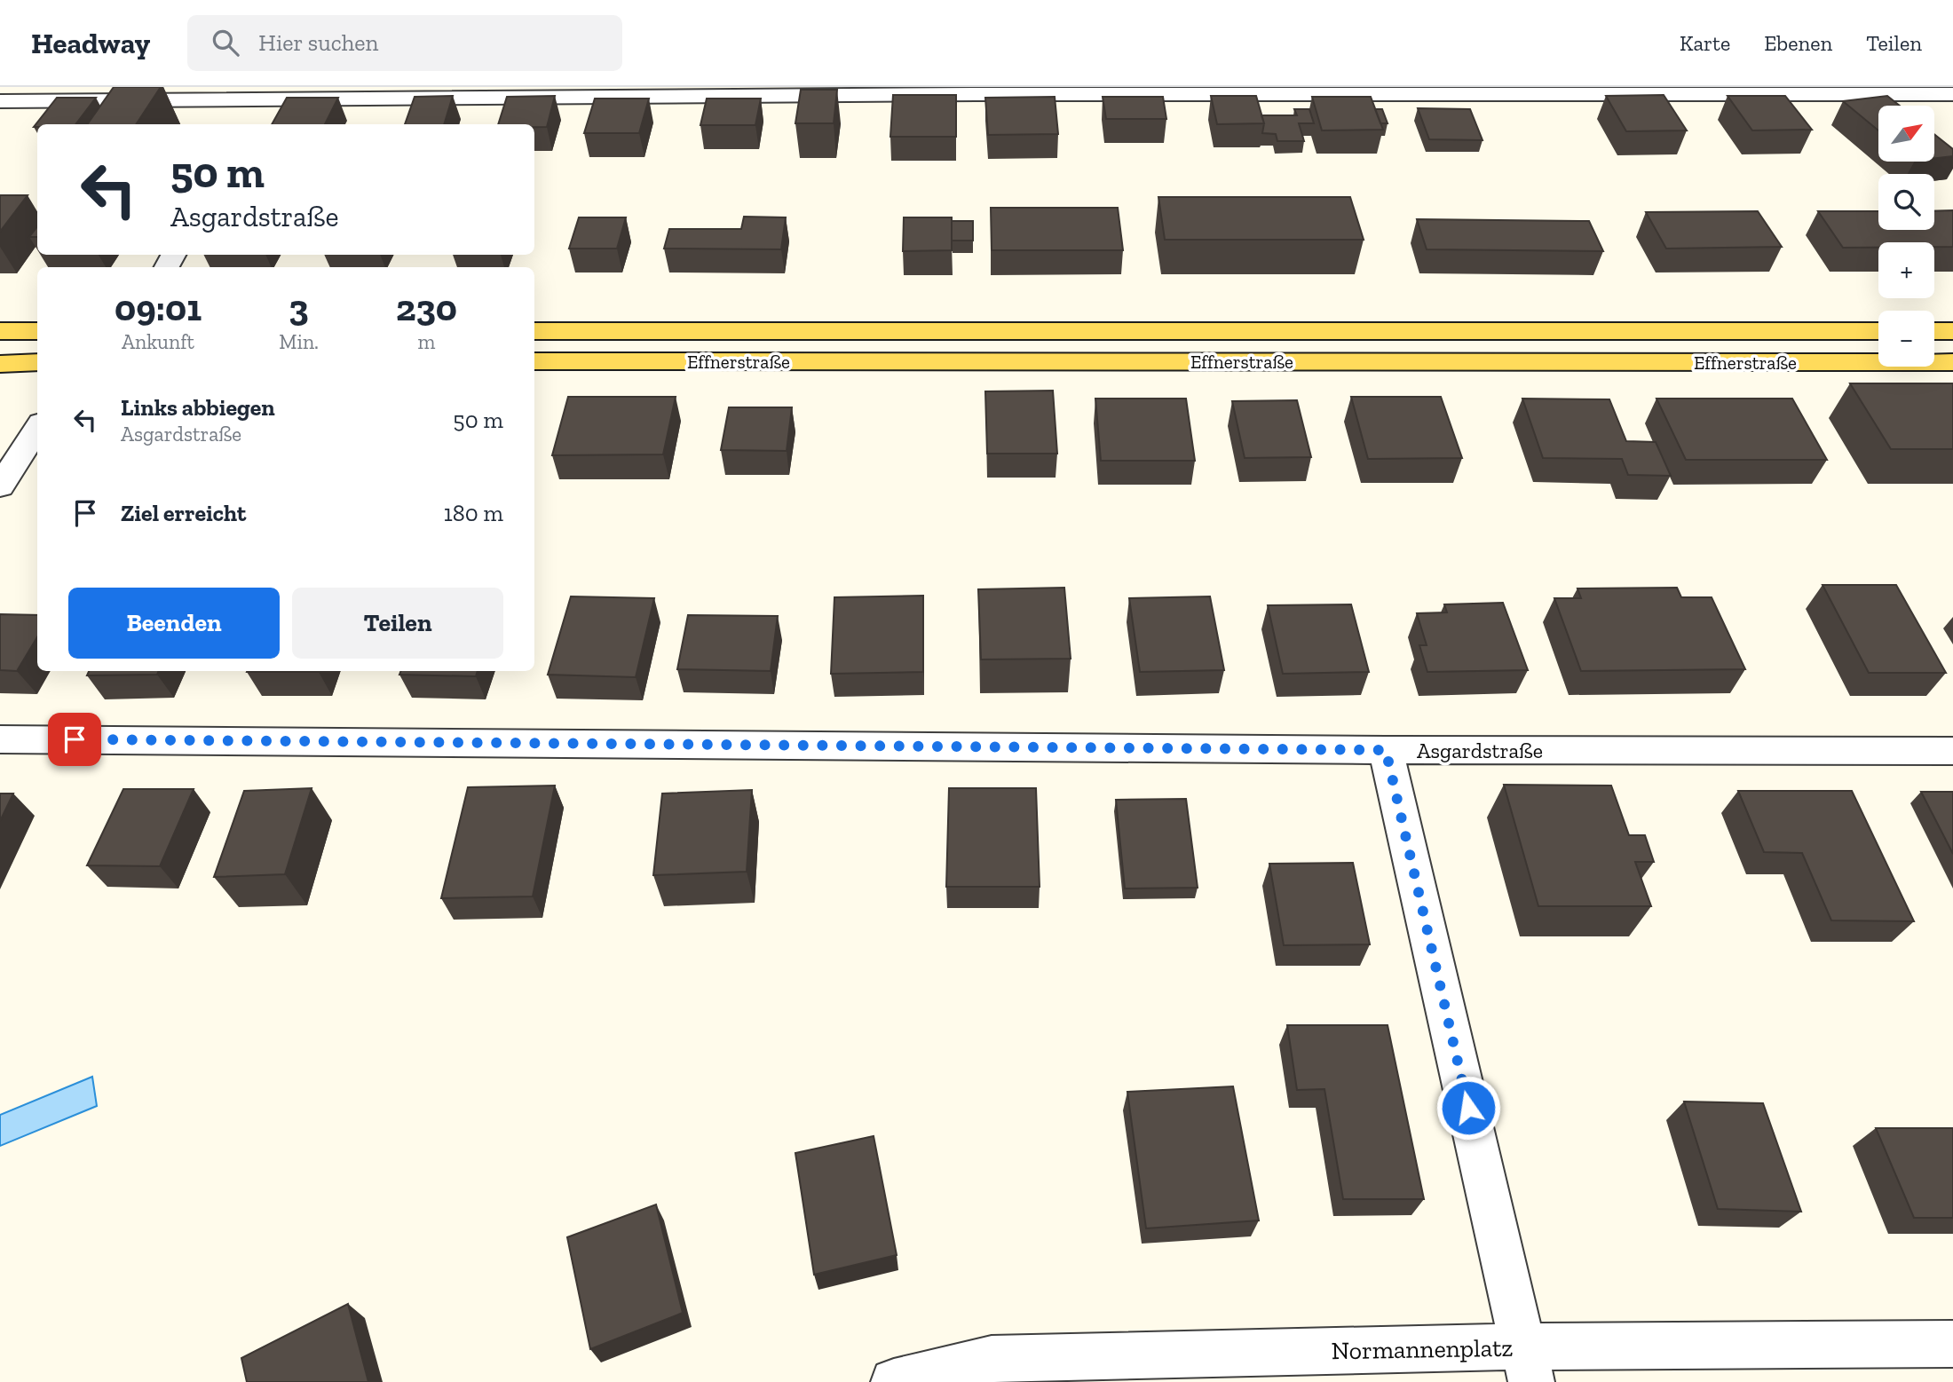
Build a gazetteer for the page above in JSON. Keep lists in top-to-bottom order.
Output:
{
  "streets": {
    "main road": ["Effnerstraße"],
    "street": ["Asgardstraße", "Normannenplatz"]
  },
  "north": "top right",
  "page": {
    "header": "Headway",
    "search": "Hier suchen",
    "nav": ["Karte", "Ebenen", "Teilen"],
    "map_buttons": ["+", "−"],
    "turn": ["50 m", "Asgardstraße"],
    "eta": [
      "09:01",
      "Ankunft",
      "3",
      "Min.",
      "230",
      "m"
    ],
    "list": [
      {
        "name": "Links abbiegen",
        "note": "Asgardstraße",
        "value": "50 m"
      },
      {
        "name": "Ziel erreicht",
        "value": "180 m"
      }
    ],
    "buttons": ["Beenden", "Teilen"]
  }
}
